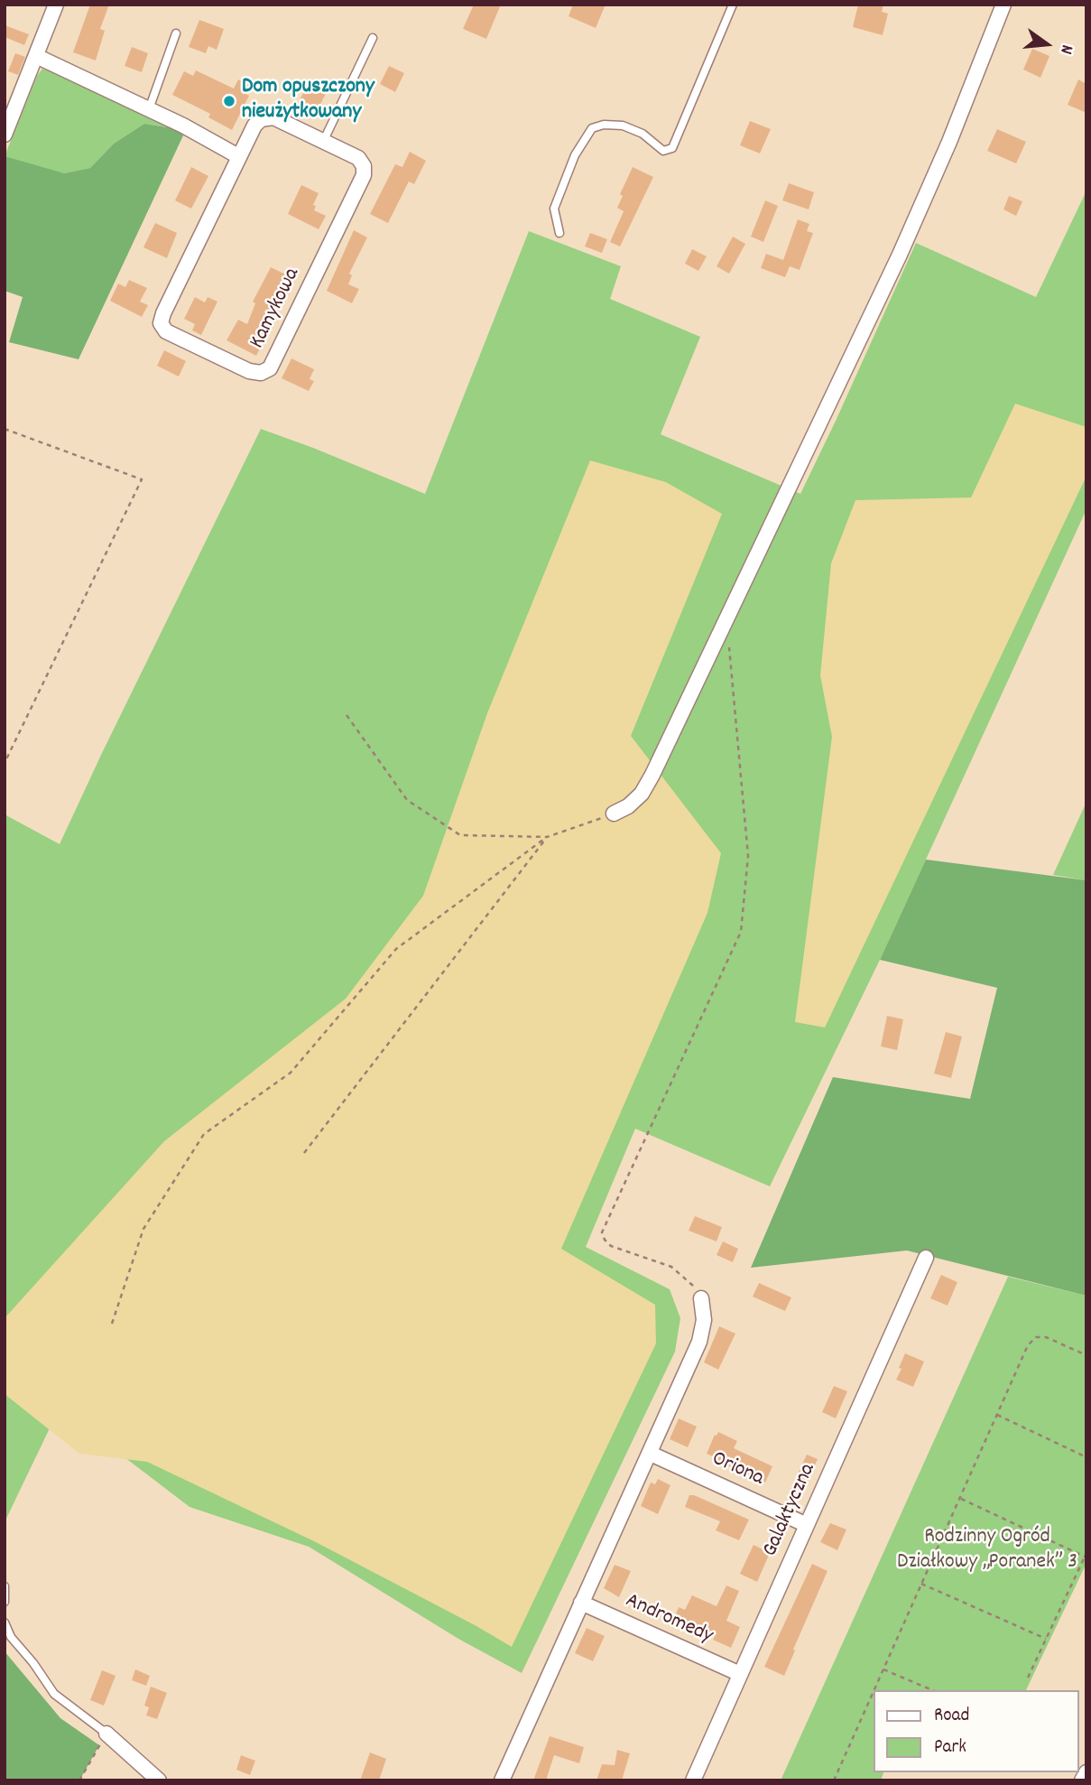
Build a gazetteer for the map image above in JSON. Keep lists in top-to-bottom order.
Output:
{
  "streets": {
    "street": [
      "Kamykowa",
      "Oriona",
      "Galaktyczna",
      "Andromedy"
    ]
  },
  "crossings": [
    ["Oriona", "Galaktyczna"],
    ["Galaktyczna", "Andromedy"]
  ],
  "parks": ["Rodzinny Ogród Działkowy „Poranek” 3"],
  "places": ["Dom opuszczony nieużytkowany"],
  "legend": ["Road", "Park"],
  "north": "right"
}
